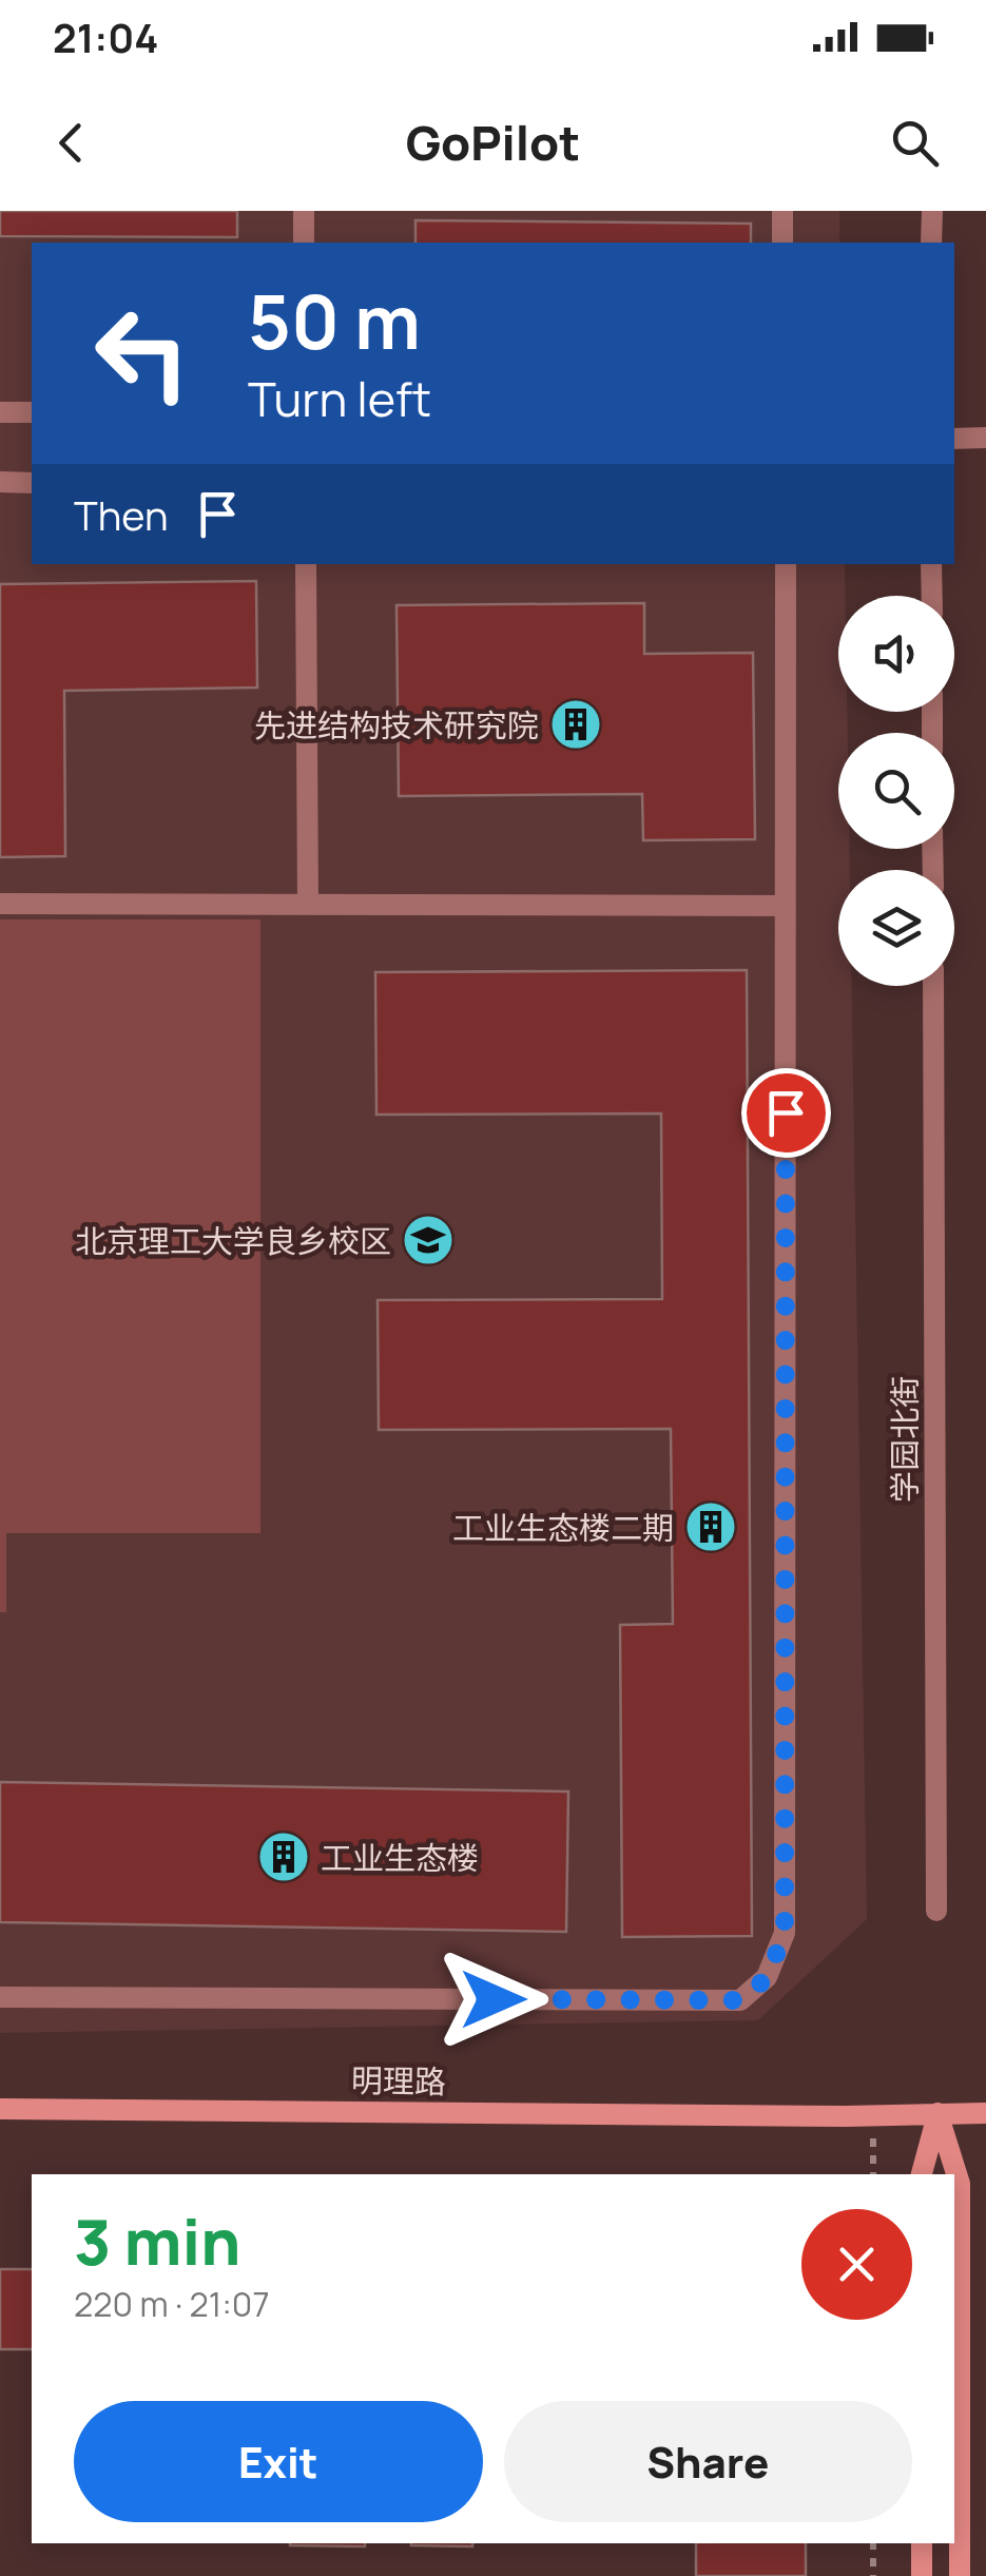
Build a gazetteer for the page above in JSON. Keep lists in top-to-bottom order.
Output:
{
  "streets": {
    "street": ["学园北街", "明理路"]
  },
  "places": {
    "building": ["先进结构技术研究院", "工业生态楼二期", "工业生态楼"],
    "school or university": ["北京理工大学良乡校区"]
  },
  "page": {
    "status": "21:04",
    "header": "GoPilot",
    "turn": ["50 m", "Turn left"],
    "then": "Then",
    "heading": ["3 min", "220 m · 21:07"],
    "buttons": ["Exit", "Share"]
  }
}
